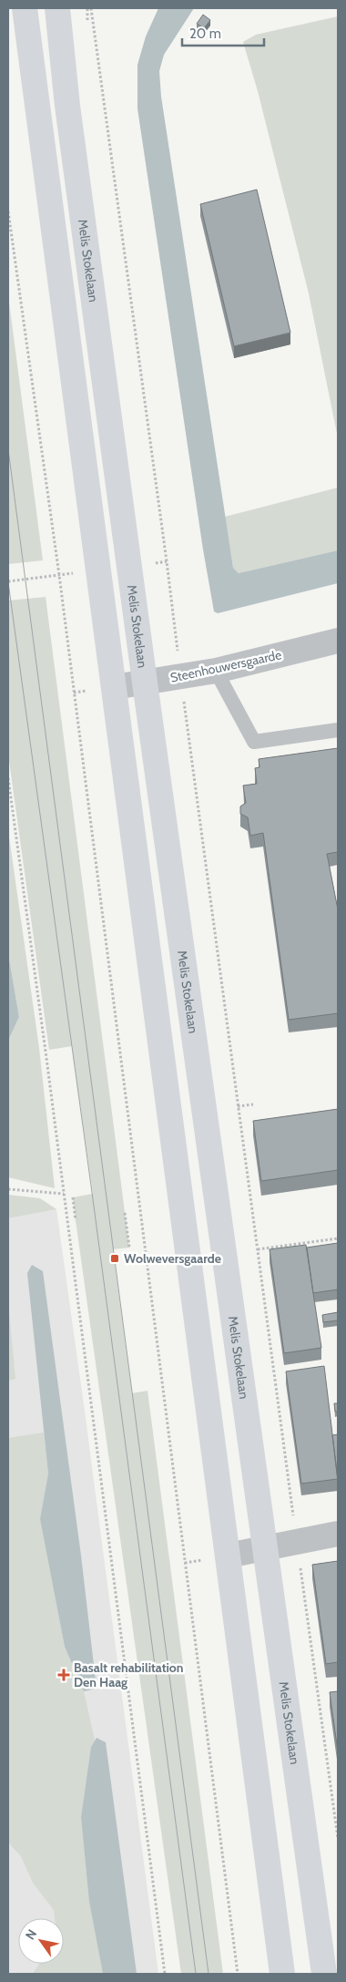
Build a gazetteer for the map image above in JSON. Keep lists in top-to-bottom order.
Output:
{
  "streets": {
    "street": ["Melis Stokelaan", "Steenhouwersgaarde"]
  },
  "crossings": [
    ["Melis Stokelaan", "Steenhouwersgaarde"]
  ],
  "places": {
    "transit": ["Wolweversgaarde"],
    "health": ["Basalt rehabilitation Den Haag"]
  },
  "scale_bar": "20 m",
  "north": "top left"
}
